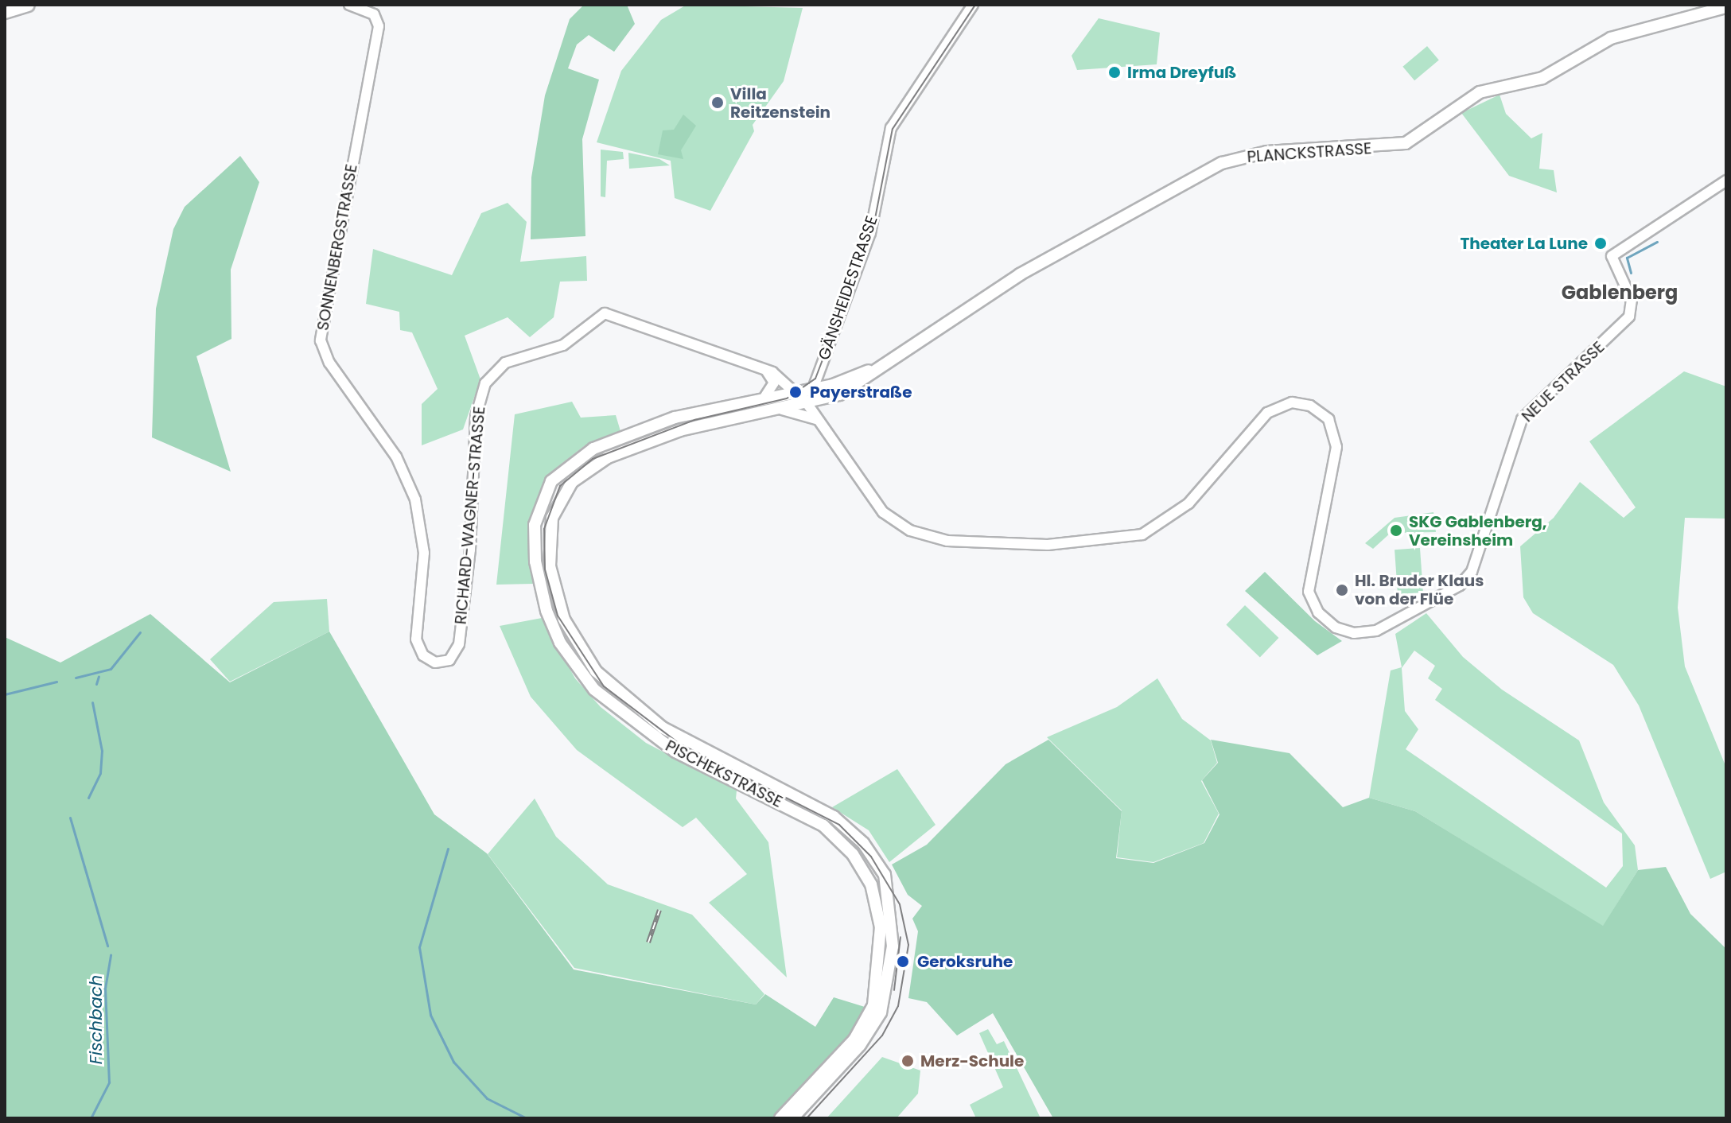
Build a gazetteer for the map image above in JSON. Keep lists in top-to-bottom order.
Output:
{
  "streets": {
    "main road": ["PLANCKSTRASSE", "PISCHEKSTRASSE"],
    "street": [
      "SONNENBERGSTRASSE",
      "GÄNSHEIDESTRASSE",
      "NEUE STRASSE",
      "RICHARD-WAGNER-STRASSE"
    ]
  },
  "crossings": [
    ["PLANCKSTRASSE", "GÄNSHEIDESTRASSE"],
    ["PLANCKSTRASSE", "PISCHEKSTRASSE"],
    ["SONNENBERGSTRASSE", "RICHARD-WAGNER-STRASSE"],
    ["GÄNSHEIDESTRASSE", "PISCHEKSTRASSE"]
  ],
  "districts": ["Gablenberg"],
  "water": ["Fischbach"],
  "places": [
    "Irma Dreyfuß",
    "Villa Reitzenstein",
    "Theater La Lune",
    "Payerstraße",
    "SKG Gablenberg, Vereinsheim",
    "Hl. Bruder Klaus von der Flüe",
    "Geroksruhe",
    "Merz-Schule"
  ]
}
